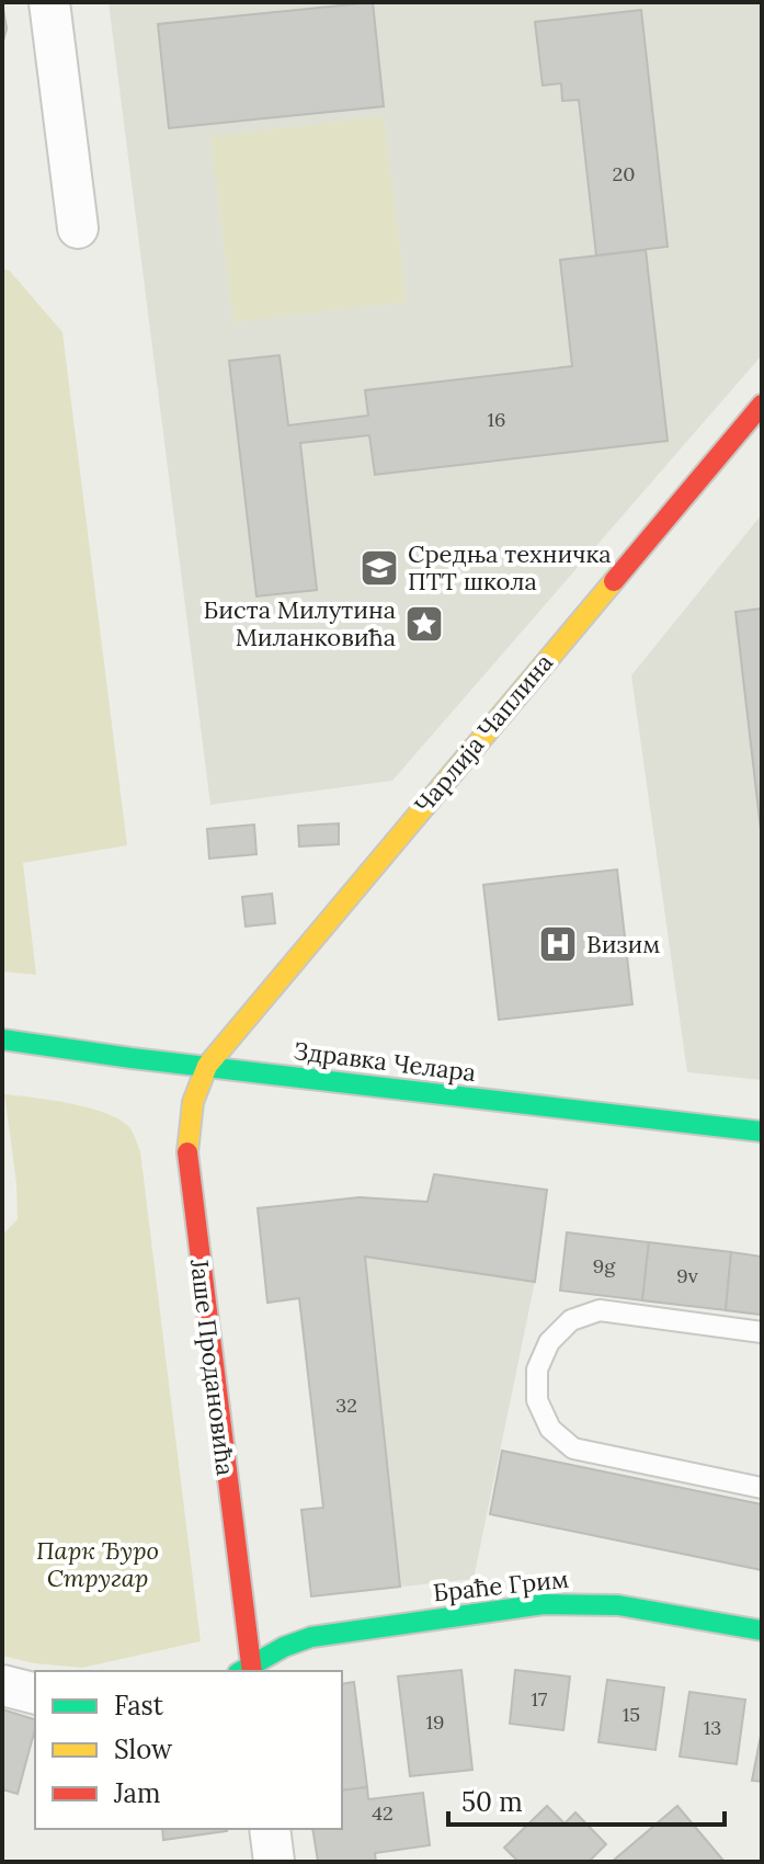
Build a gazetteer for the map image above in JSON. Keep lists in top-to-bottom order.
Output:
{
  "streets": {
    "street": [
      "Чарлија Чаплина",
      "Здравка Челара",
      "Јаше Продановића",
      "Браће Грим"
    ]
  },
  "crossings": [
    ["Чарлија Чаплина", "Здравка Челара"],
    ["Чарлија Чаплина", "Јаше Продановића"],
    ["Здравка Челара", "Јаше Продановића"],
    ["Јаше Продановића", "Браће Грим"]
  ],
  "parks": ["Парк Ђуро Стругар"],
  "places": {
    "school or university": ["Средња техничка ПТТ школа"],
    "place": ["Биста Милутина Миланковића"],
    "hospital": ["Визим"]
  },
  "house_numbers": [
    "20",
    "16",
    "9g",
    "9v",
    "32",
    "17",
    "15",
    "19",
    "13",
    "42"
  ],
  "legend": ["Fast", "Slow", "Jam"],
  "scale_bar": "50 m"
}
